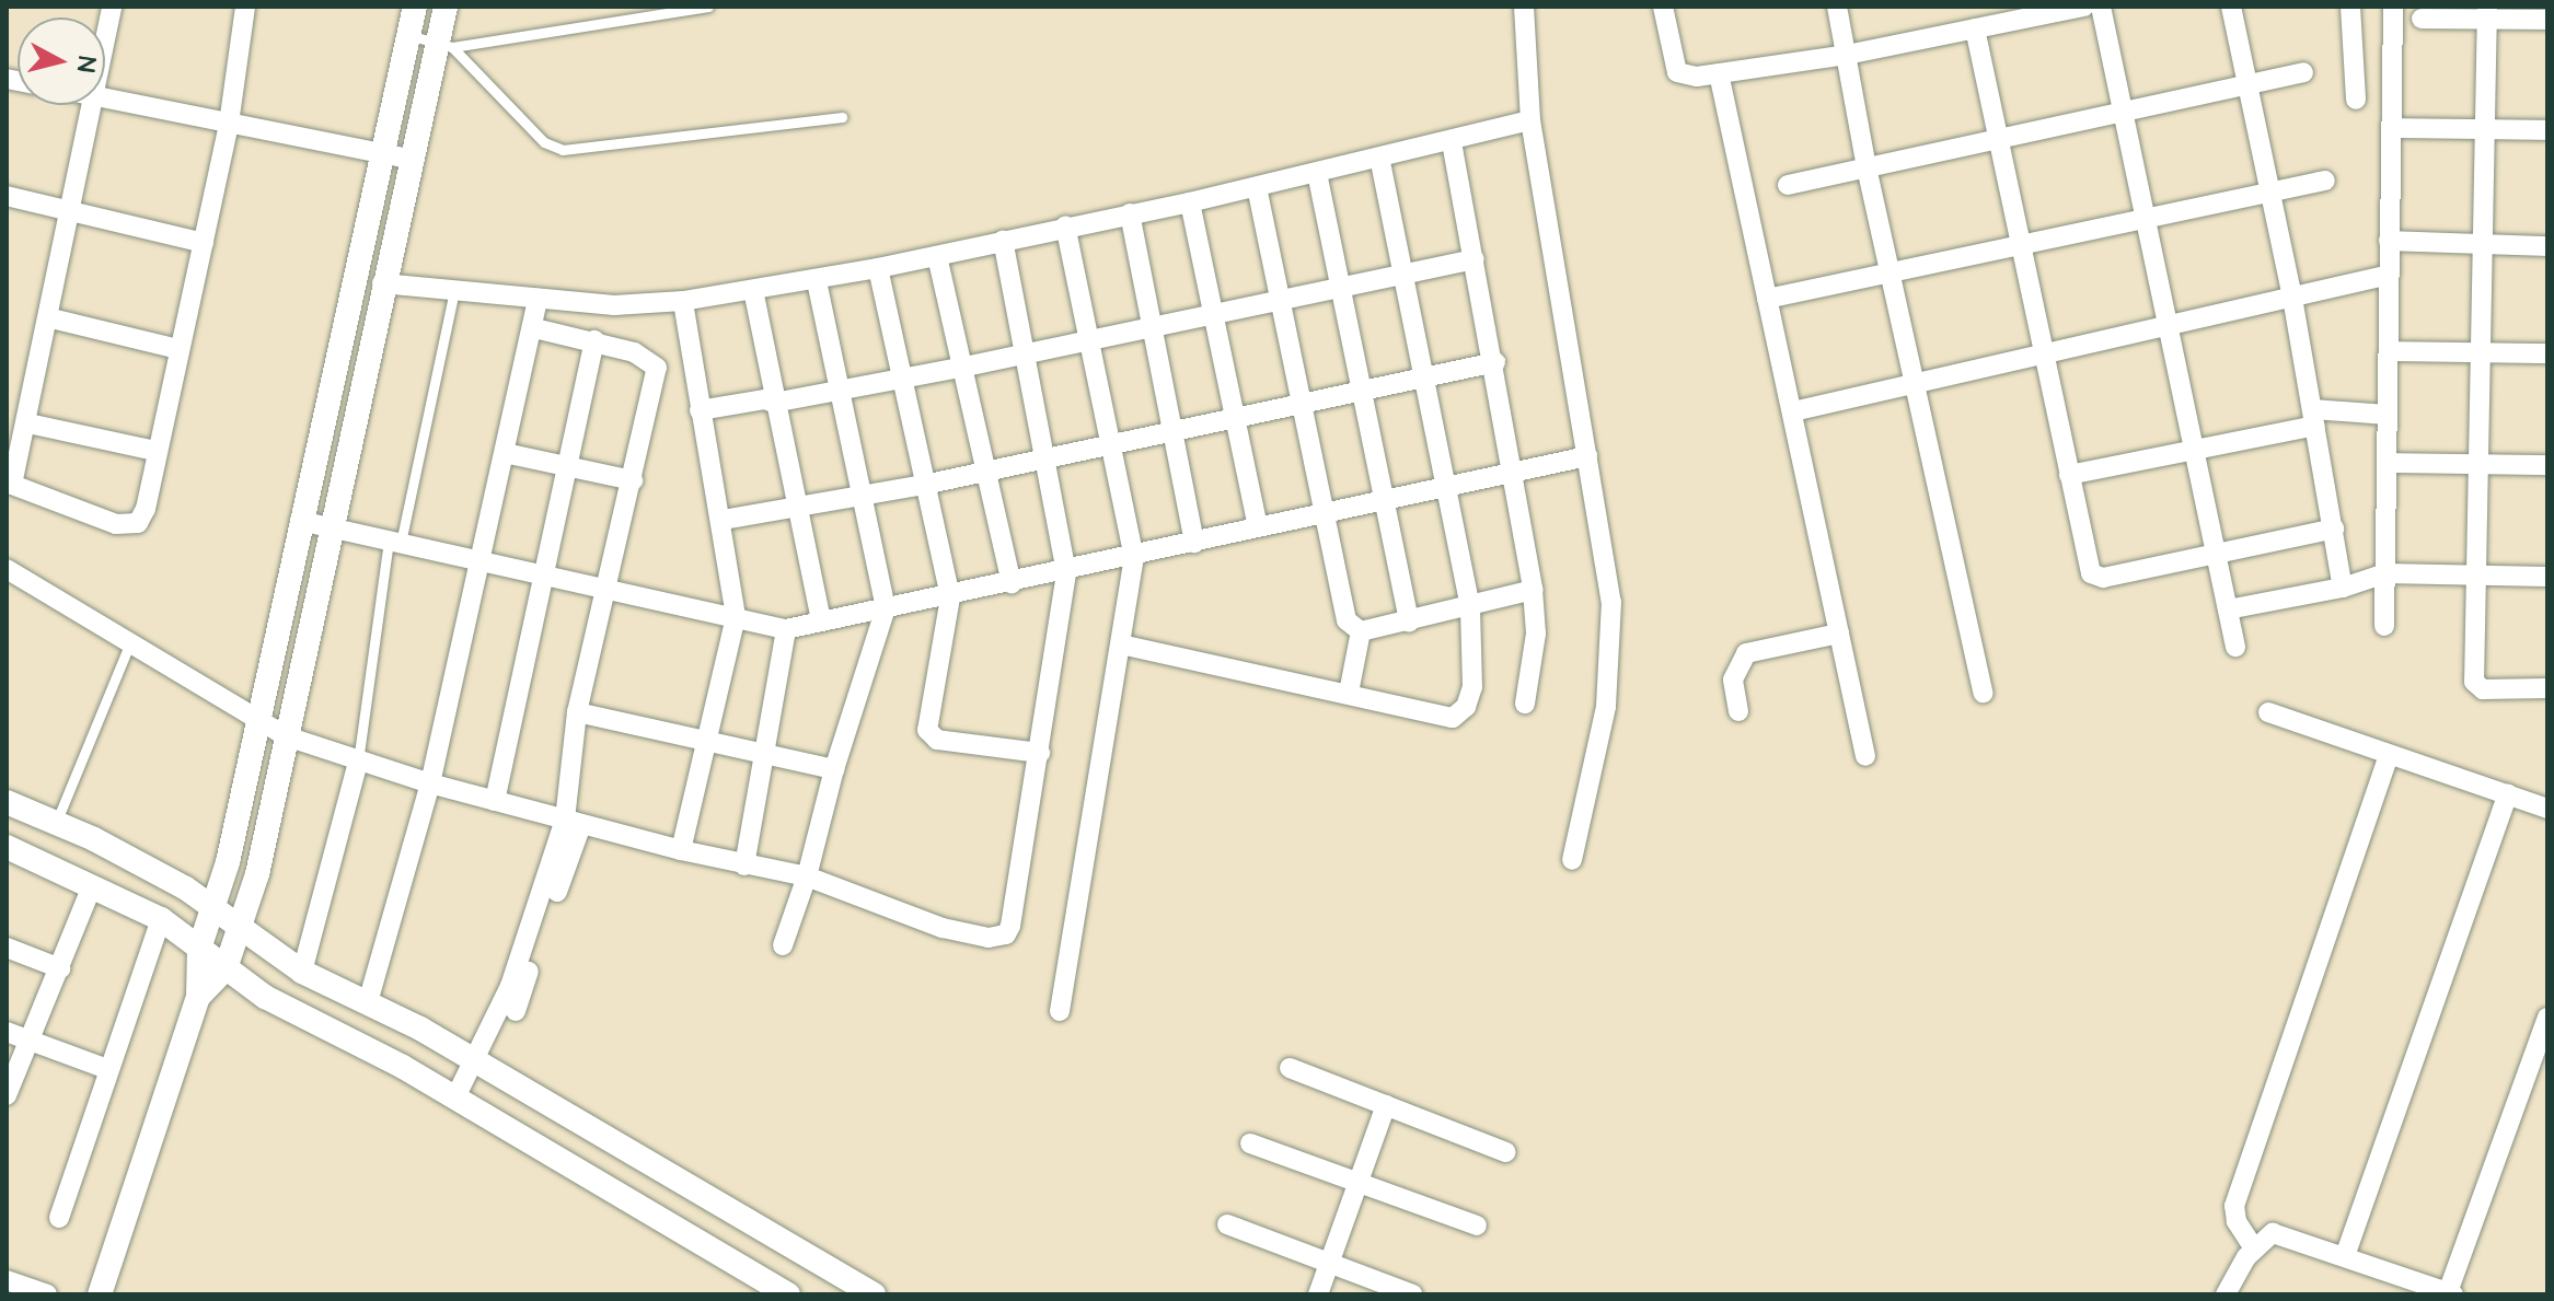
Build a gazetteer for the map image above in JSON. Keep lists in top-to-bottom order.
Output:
{
  "north": "right"
}
